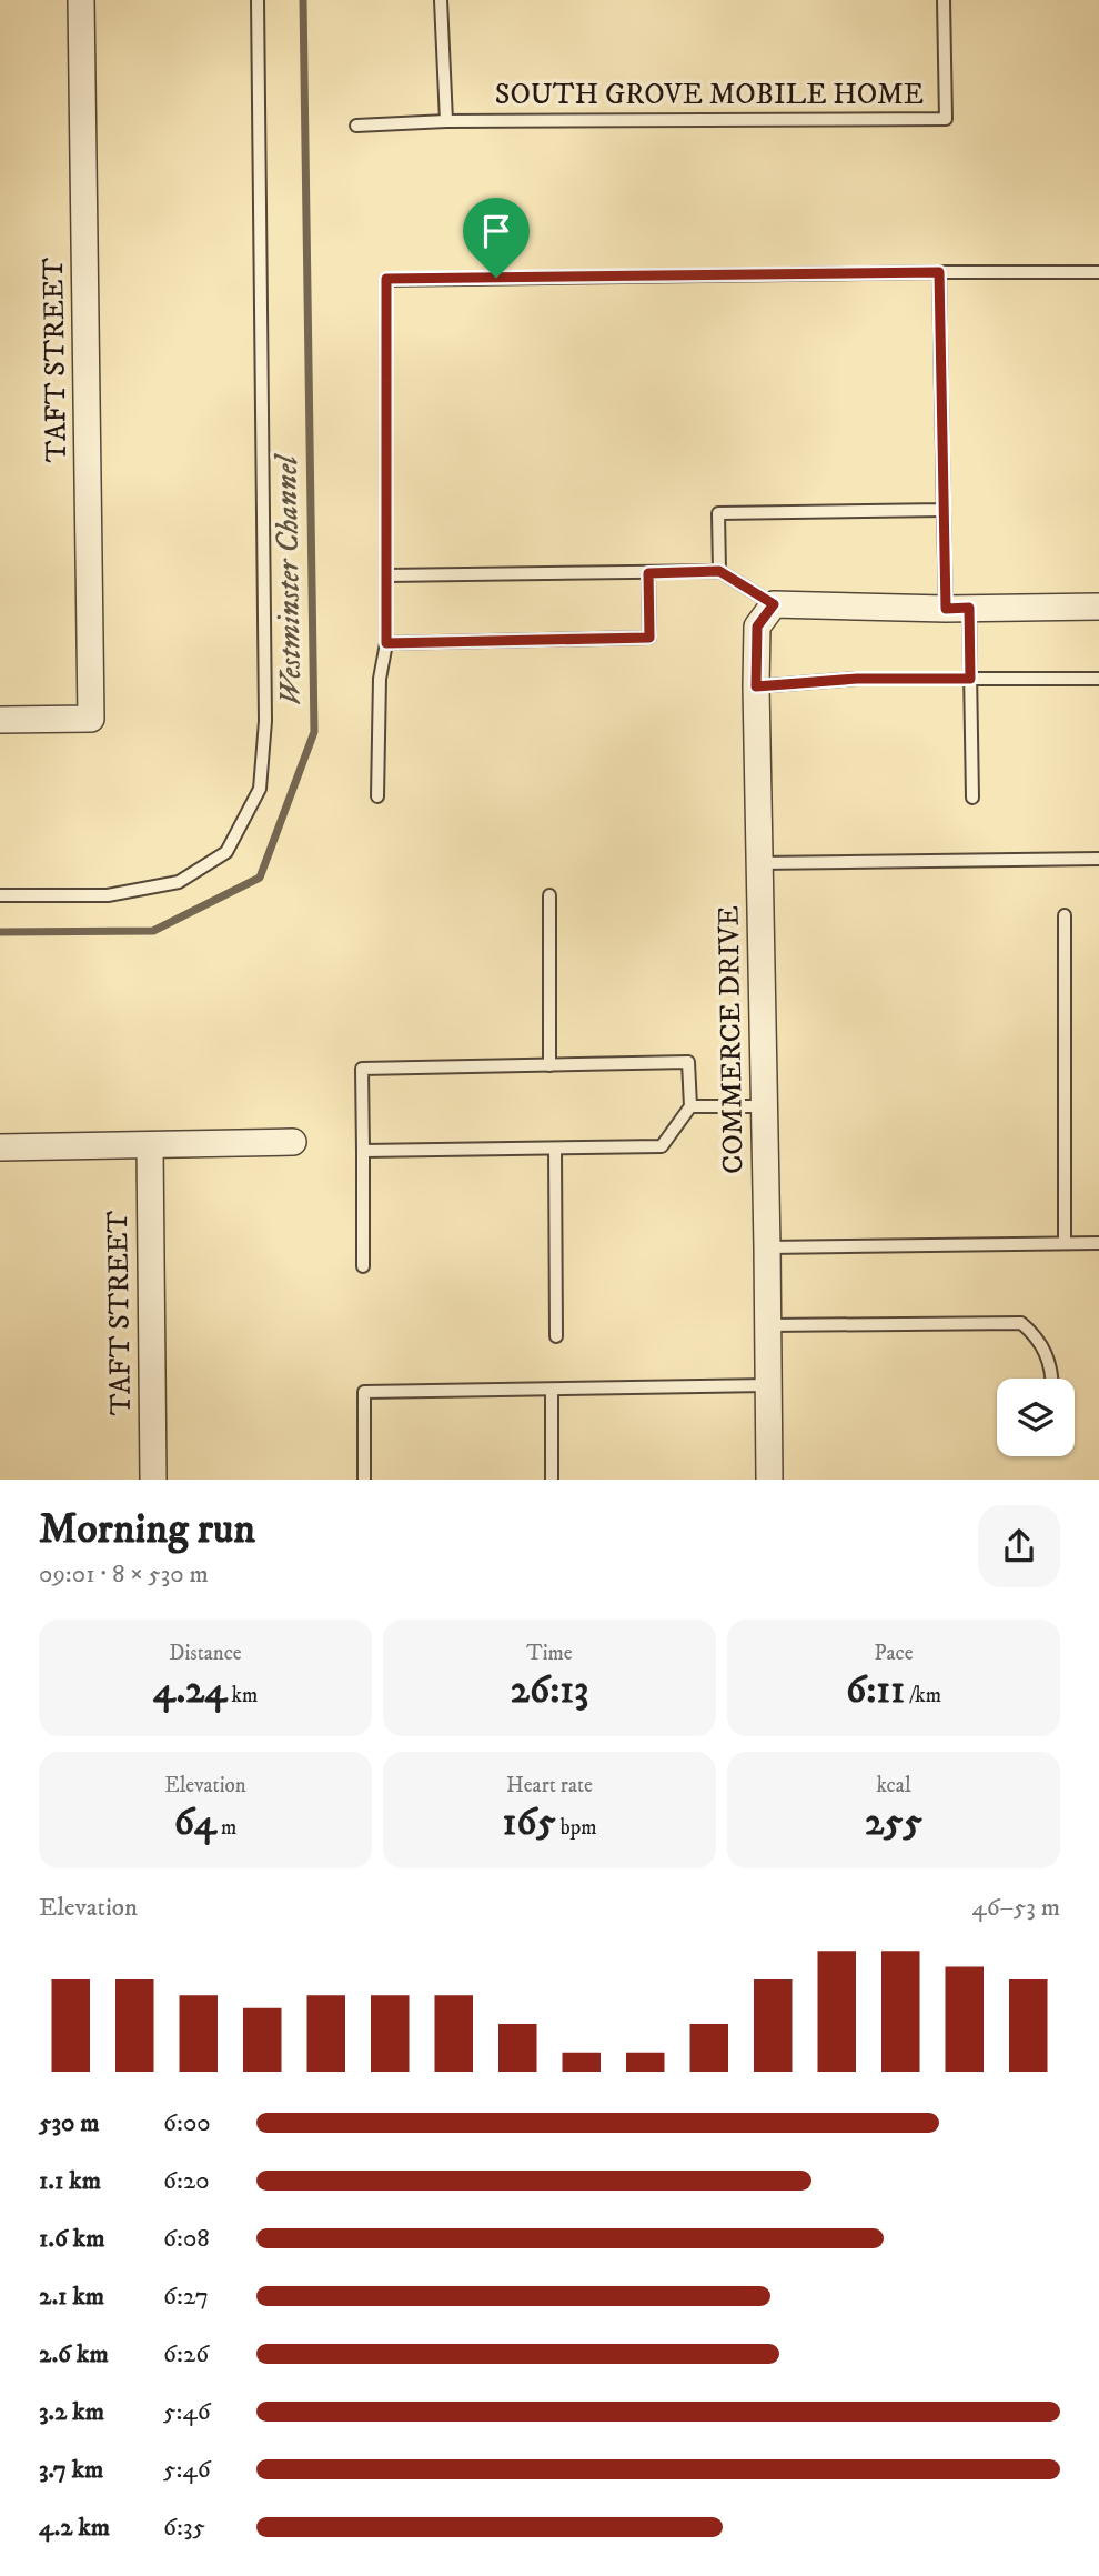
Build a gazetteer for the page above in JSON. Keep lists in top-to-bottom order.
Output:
{
  "streets": {
    "street": ["TAFT STREET", "COMMERCE DRIVE"],
    "lane": ["SOUTH GROVE MOBILE HOME"]
  },
  "water": ["Westminster Channel"],
  "page": {
    "heading": ["Morning run", "09:01 · 8 × 530 m"],
    "stats": [
      ["Distance", "4.24 km"],
      ["Time", "26:13"],
      ["Pace", "6:11 /km"],
      ["Elevation", "64 m"],
      ["Heart rate", "165 bpm"],
      ["kcal", "255"]
    ],
    "chart": ["Elevation", "46–53 m"],
    "list": [
      {
        "name": "530 m",
        "note": "6:00"
      },
      {
        "name": "1.1 km",
        "note": "6:20"
      },
      {
        "name": "1.6 km",
        "note": "6:08"
      },
      {
        "name": "2.1 km",
        "note": "6:27"
      },
      {
        "name": "2.6 km",
        "note": "6:26"
      },
      {
        "name": "3.2 km",
        "note": "5:46"
      },
      {
        "name": "3.7 km",
        "note": "5:46"
      },
      {
        "name": "4.2 km",
        "note": "6:35"
      }
    ]
  }
}
